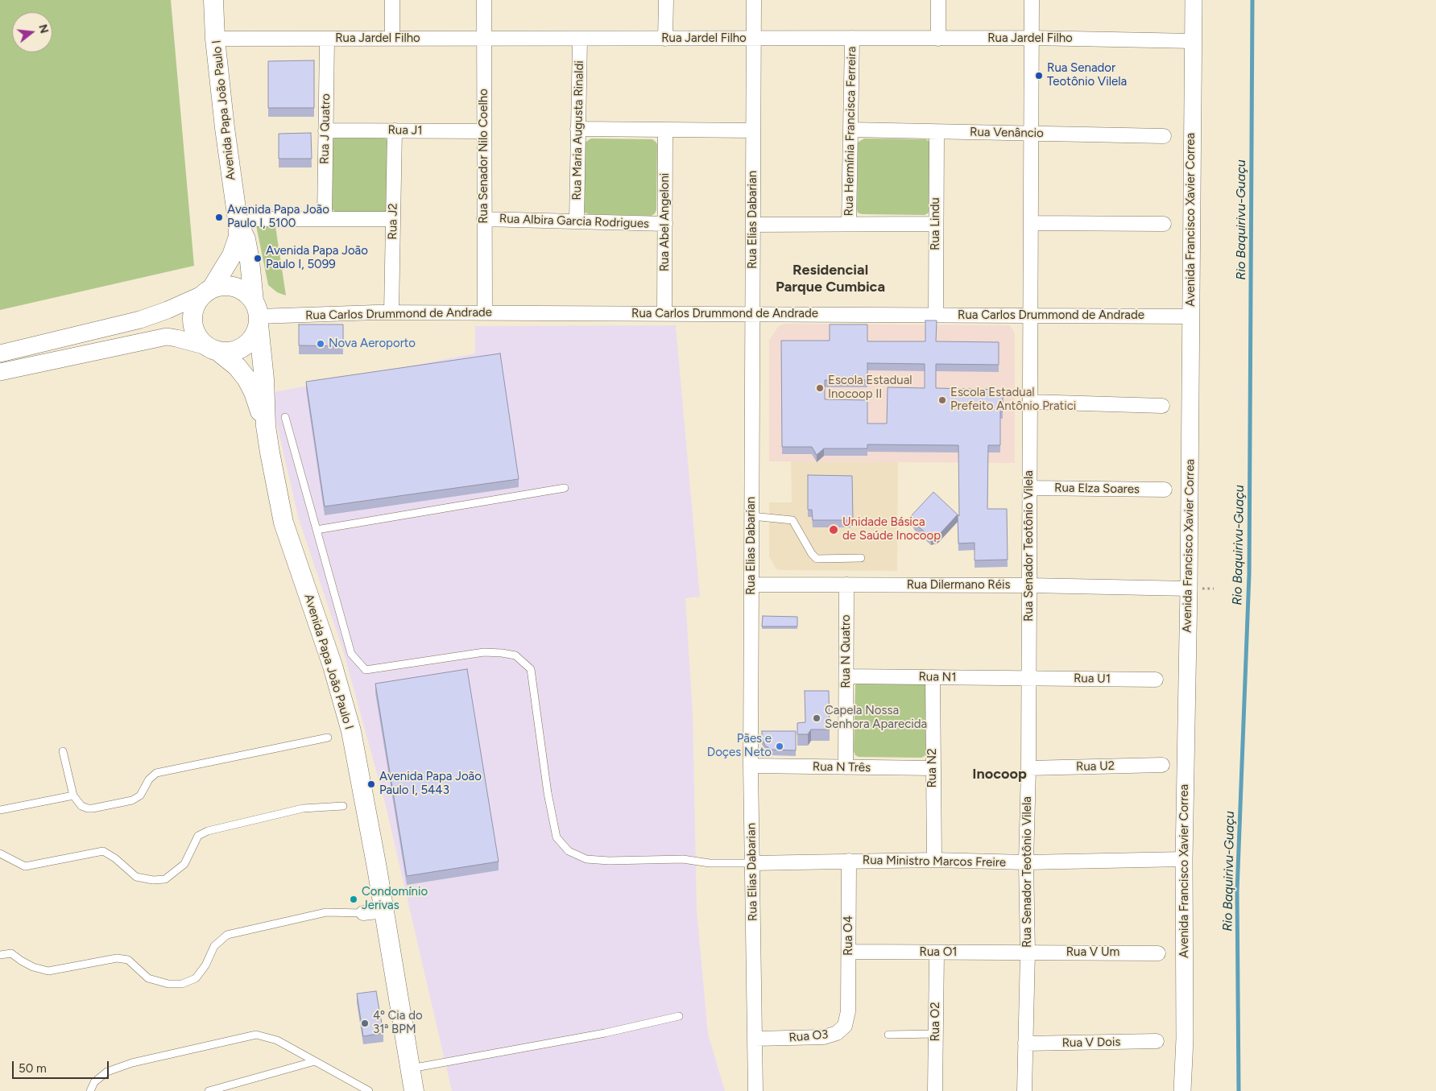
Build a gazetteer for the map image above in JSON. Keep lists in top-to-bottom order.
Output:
{
  "streets": {
    "main road": ["Avenida Papa João Paulo I"],
    "street": [
      "Rua Jardel Filho",
      "Rua J Quatro",
      "Rua J1",
      "Rua Maria Augusta Rinaldi",
      "Rua Hermínia Francisca Ferreira",
      "Rua Venâncio",
      "Rua Senador Nilo Coelho",
      "Rua Elias Dabarian",
      "Avenida Francisco Xavier Correa",
      "Rua J2",
      "Rua Albira Garcia Rodrigues",
      "Rua Abel Angeloni",
      "Rua Lindu",
      "Rua Carlos Drummond de Andrade",
      "Rua Elza Soares",
      "Rua Senador Teotônio Vilela",
      "Rua Dilermano Réis",
      "Rua N Quatro",
      "Rua N1",
      "Rua U1",
      "Rua U2",
      "Rua N Três",
      "Rua N2",
      "Rua Ministro Marcos Freire",
      "Rua O4",
      "Rua O1",
      "Rua V Um",
      "Rua O2",
      "Rua O3",
      "Rua V Dois"
    ]
  },
  "crossings": [
    ["Rua Jardel Filho", "Avenida Papa João Paulo I"],
    ["Rua Jardel Filho", "Rua J Quatro"],
    ["Rua Jardel Filho", "Rua Maria Augusta Rinaldi"],
    ["Rua Jardel Filho", "Rua Hermínia Francisca Ferreira"],
    ["Rua Jardel Filho", "Rua Senador Nilo Coelho"],
    ["Rua Jardel Filho", "Rua Elias Dabarian"],
    ["Rua Jardel Filho", "Avenida Francisco Xavier Correa"],
    ["Rua Jardel Filho", "Rua Senador Teotônio Vilela"],
    ["Avenida Papa João Paulo I", "Rua Carlos Drummond de Andrade"],
    ["Rua J Quatro", "Rua J1"],
    ["Rua J1", "Rua Senador Nilo Coelho"],
    ["Rua J1", "Rua J2"],
    ["Rua Maria Augusta Rinaldi", "Rua Albira Garcia Rodrigues"],
    ["Rua Hermínia Francisca Ferreira", "Rua Venâncio"],
    ["Rua Venâncio", "Rua Lindu"],
    ["Rua Venâncio", "Rua Senador Teotônio Vilela"],
    ["Rua Senador Nilo Coelho", "Rua Albira Garcia Rodrigues"],
    ["Rua Senador Nilo Coelho", "Rua Carlos Drummond de Andrade"],
    ["Rua Elias Dabarian", "Rua Carlos Drummond de Andrade"],
    ["Rua Elias Dabarian", "Rua Dilermano Réis"],
    ["Rua Elias Dabarian", "Rua N Três"],
    ["Rua Elias Dabarian", "Rua Ministro Marcos Freire"],
    ["Rua Elias Dabarian", "Rua O3"],
    ["Avenida Francisco Xavier Correa", "Rua Carlos Drummond de Andrade"],
    ["Avenida Francisco Xavier Correa", "Rua Dilermano Réis"],
    ["Avenida Francisco Xavier Correa", "Rua Ministro Marcos Freire"],
    ["Rua J2", "Rua Carlos Drummond de Andrade"],
    ["Rua Albira Garcia Rodrigues", "Rua Abel Angeloni"],
    ["Rua Abel Angeloni", "Rua Carlos Drummond de Andrade"],
    ["Rua Lindu", "Rua Carlos Drummond de Andrade"],
    ["Rua Carlos Drummond de Andrade", "Rua Senador Teotônio Vilela"],
    ["Rua Elza Soares", "Rua Senador Teotônio Vilela"],
    ["Rua Senador Teotônio Vilela", "Rua Dilermano Réis"],
    ["Rua Senador Teotônio Vilela", "Rua N1"],
    ["Rua Senador Teotônio Vilela", "Rua U1"],
    ["Rua Senador Teotônio Vilela", "Rua U2"],
    ["Rua Senador Teotônio Vilela", "Rua Ministro Marcos Freire"],
    ["Rua Senador Teotônio Vilela", "Rua O1"],
    ["Rua Senador Teotônio Vilela", "Rua V Um"],
    ["Rua Senador Teotônio Vilela", "Rua V Dois"],
    ["Rua Dilermano Réis", "Rua N Quatro"],
    ["Rua N Quatro", "Rua N1"],
    ["Rua N Quatro", "Rua N Três"],
    ["Rua N1", "Rua U1"],
    ["Rua N1", "Rua N2"],
    ["Rua N Três", "Rua N2"],
    ["Rua N2", "Rua Ministro Marcos Freire"],
    ["Rua Ministro Marcos Freire", "Rua O4"],
    ["Rua O4", "Rua O1"],
    ["Rua O4", "Rua O3"],
    ["Rua O1", "Rua V Um"],
    ["Rua O1", "Rua O2"]
  ],
  "districts": ["Residencial Parque Cumbica", "Inocoop"],
  "water": ["Rio Baquirivu-Guaçu"],
  "places": [
    "Rua Senador Teotônio Vilela",
    "Avenida Papa João Paulo I, 5100",
    "Avenida Papa João Paulo I, 5099",
    "Nova Aeroporto",
    "Escola Estadual Inocoop II",
    "Escola Estadual Prefeito Antônio Pratici",
    "Unidade Básica de Saúde Inocoop",
    "Capela Nossa Senhora Aparecida",
    "Pães e Doçes Neto",
    "Avenida Papa João Paulo I, 5443",
    "Condomínio Jerivas",
    "4º Cia do 31ª BPM"
  ],
  "scale_bar": "50 m",
  "north": "right"
}
